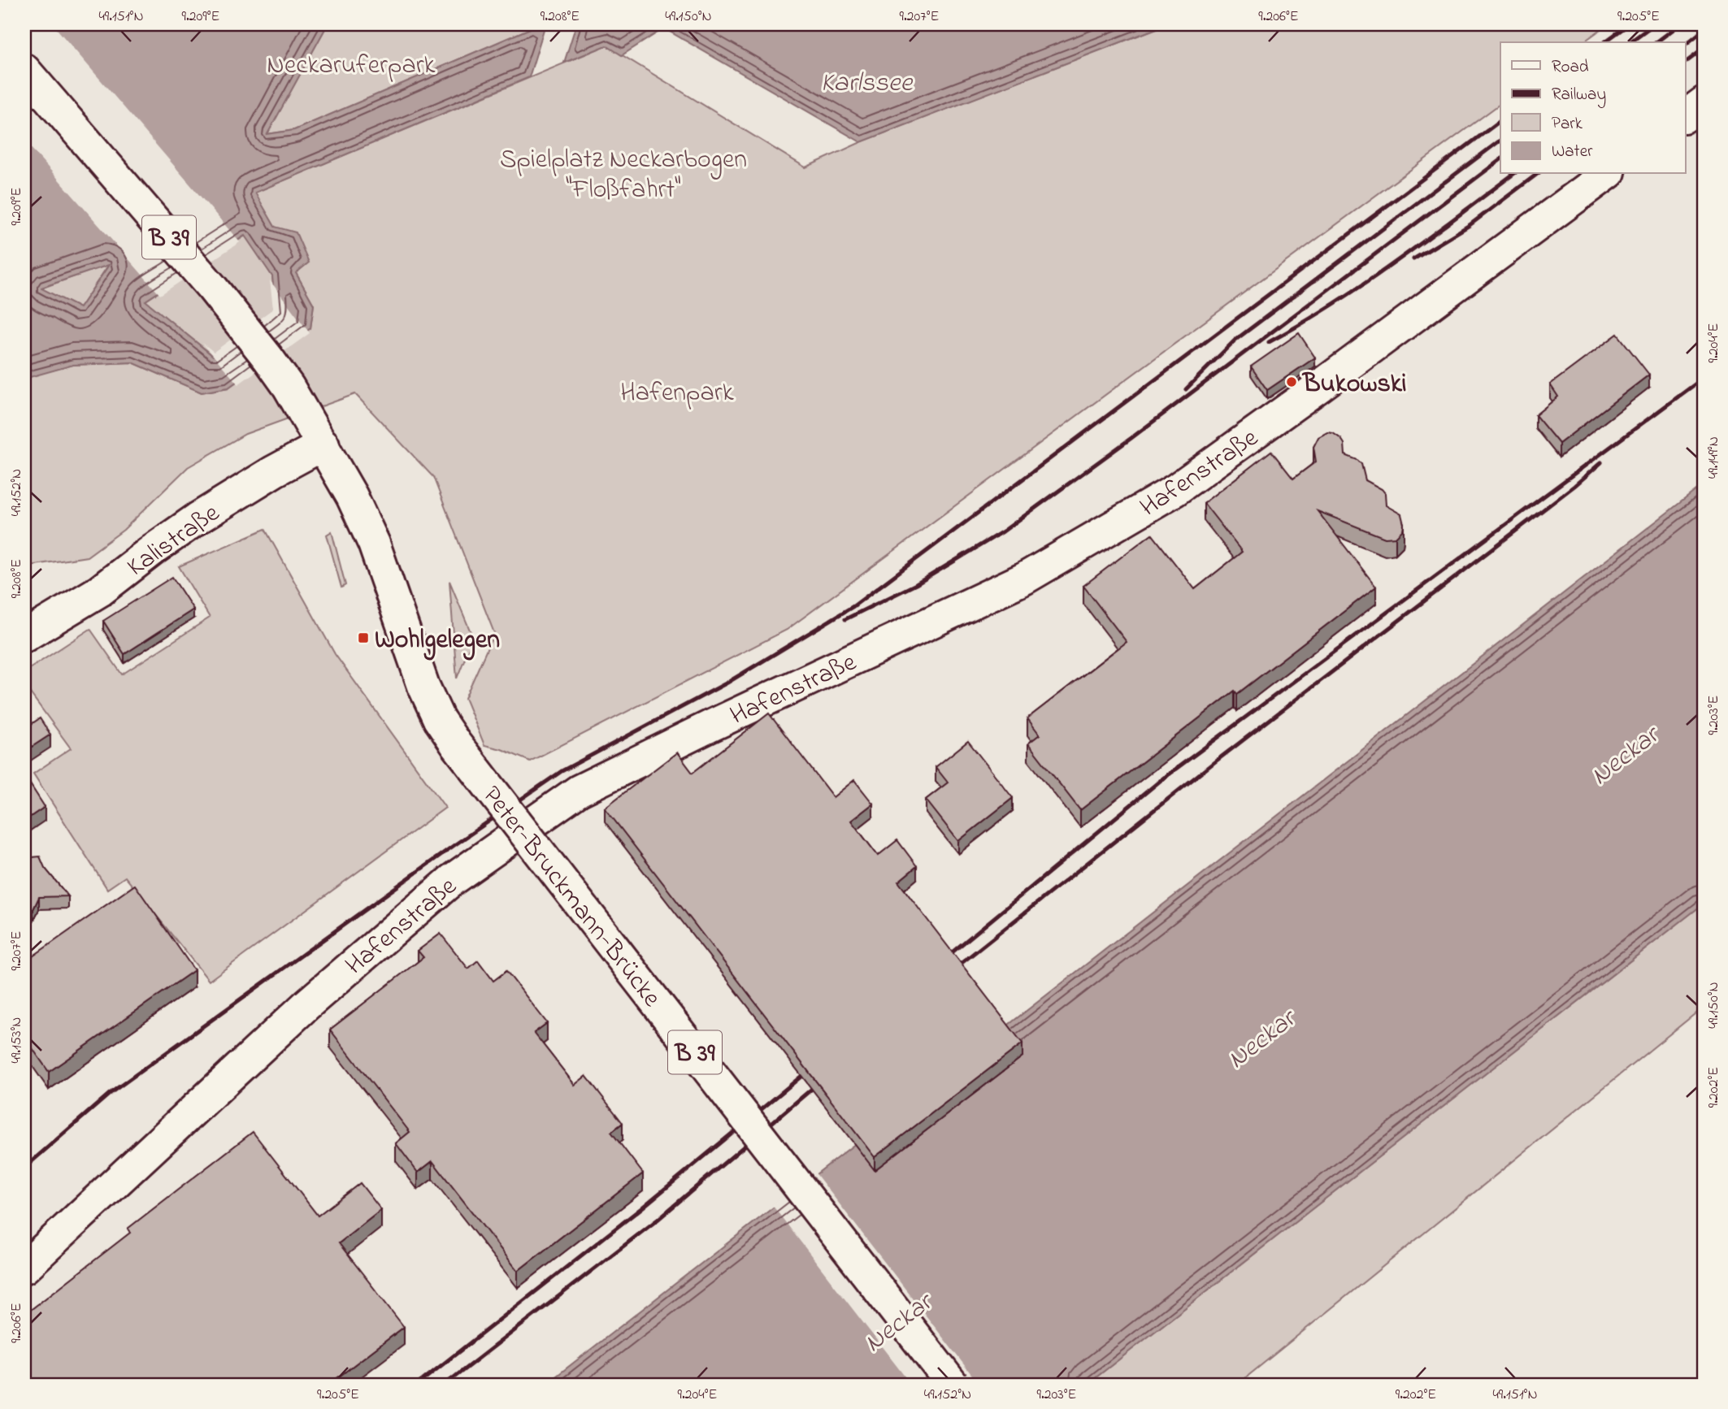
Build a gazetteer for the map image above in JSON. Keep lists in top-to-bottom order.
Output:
{
  "streets": {
    "main road": [
      "B 39",
      "Hafenstraße",
      "Kalistraße",
      "Peter-Bruckmann-Brücke"
    ]
  },
  "crossings": [
    ["B 39", "Kalistraße"],
    ["B 39", "Peter-Bruckmann-Brücke"],
    ["Kalistraße", "Peter-Bruckmann-Brücke"]
  ],
  "water": ["Karlssee", "Neckar"],
  "parks": ["Neckaruferpark", "Spielplatz Neckarbogen \"Floßfahrt\"", "Hafenpark"],
  "places": {
    "other": ["Bukowski"],
    "transit": ["Wohlgelegen"]
  },
  "legend": [
    "Road",
    "Railway",
    "Park",
    "Water"
  ],
  "coordinates": [
    "49.151°N",
    "9.209°E",
    "9.208°E",
    "49.150°N",
    "9.207°E",
    "9.206°E",
    "9.205°E",
    "9.204°E",
    "49.149°N",
    "49.152°N",
    "9.203°E",
    "49.153°N",
    "9.202°E"
  ]
}
